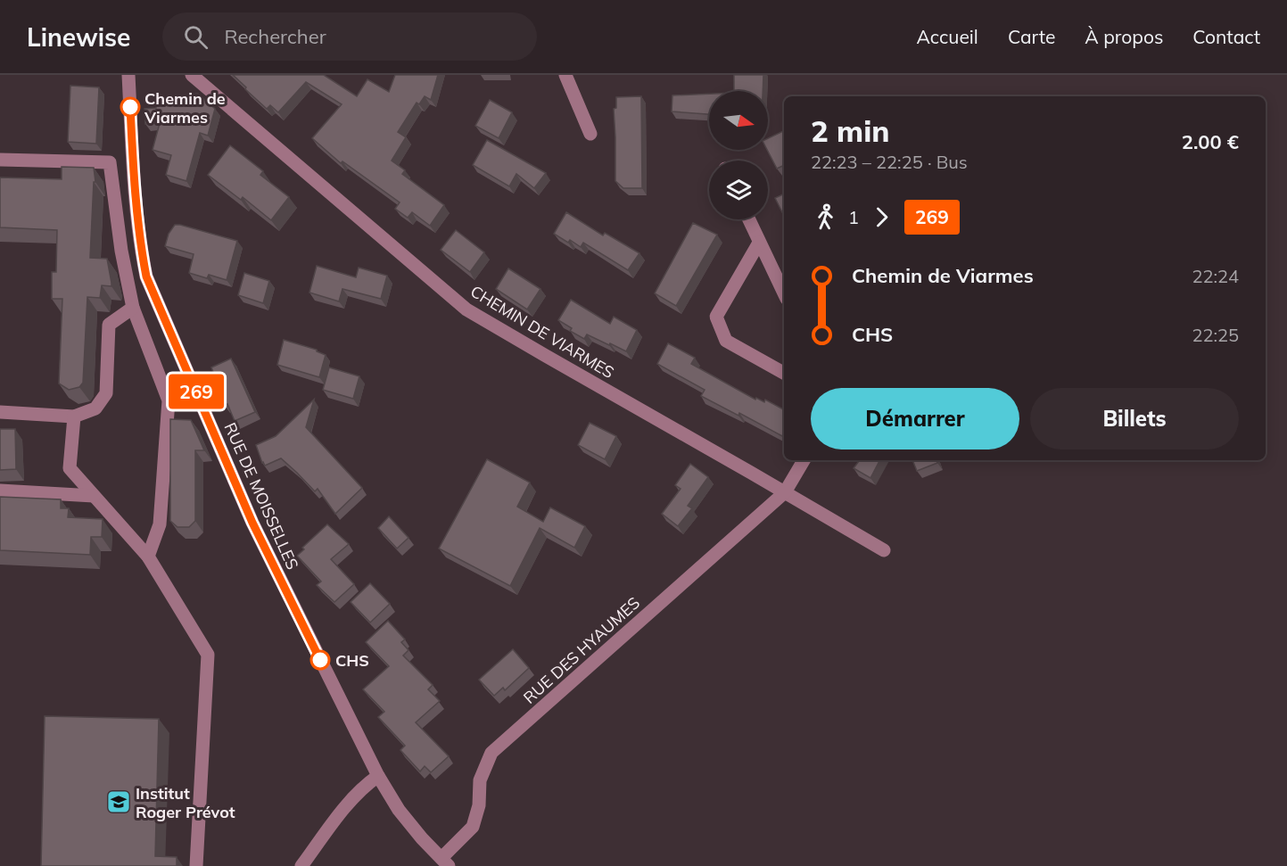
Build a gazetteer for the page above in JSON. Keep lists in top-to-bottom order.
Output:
{
  "streets": {
    "street": ["CHEMIN DE VIARMES", "RUE DE MOISSELLES", "RUE DES HYAUMES"]
  },
  "crossings": [
    ["CHEMIN DE VIARMES", "RUE DES HYAUMES"],
    ["RUE DE MOISSELLES", "RUE DES HYAUMES"]
  ],
  "places": {
    "other": ["Chemin de Viarmes", "CHS"],
    "school or university": ["Institut Roger Prévot"]
  },
  "lines": ["bus line 269"],
  "north": "right",
  "page": {
    "header": "Linewise",
    "search": "Rechercher",
    "nav": [
      "Accueil",
      "Carte",
      "À propos",
      "Contact"
    ],
    "on_map": "269",
    "heading": ["2 min", "22:23 – 22:25 · Bus", "2.00 €"],
    "legs": ["1", "269"],
    "list": [
      {
        "name": "Chemin de Viarmes",
        "value": "22:24"
      },
      {
        "name": "CHS",
        "value": "22:25"
      }
    ],
    "buttons": ["Démarrer", "Billets"]
  }
}
